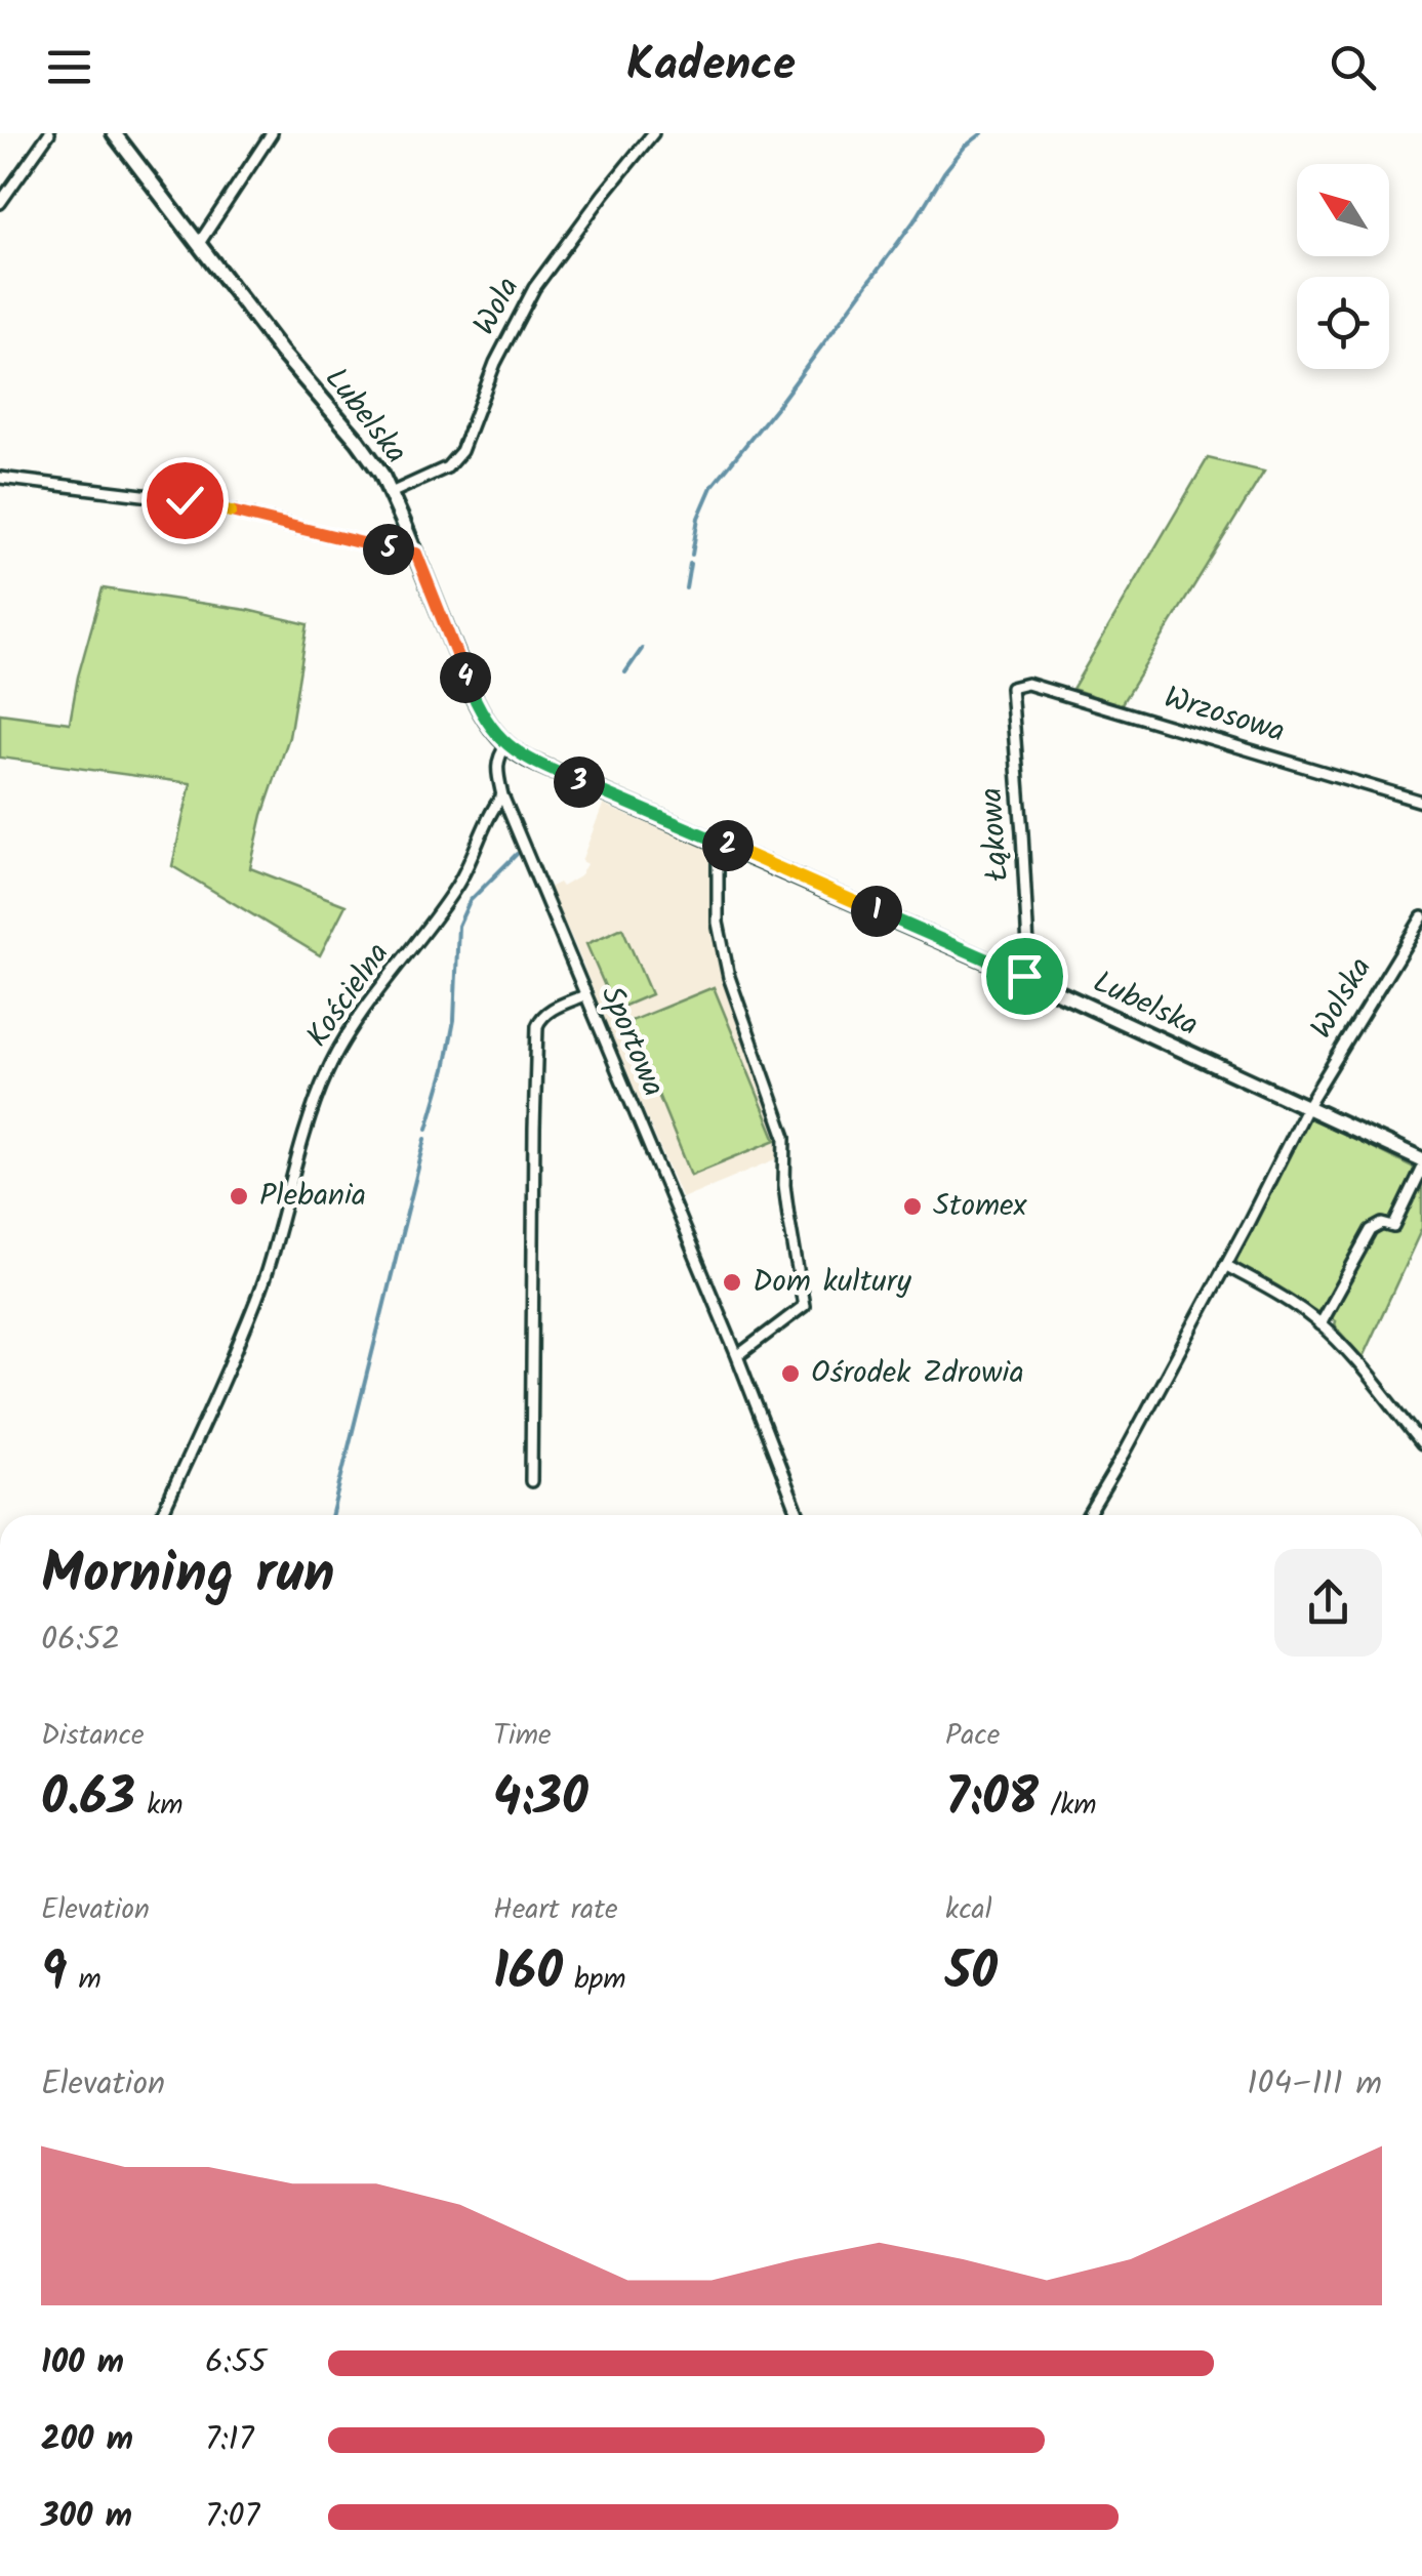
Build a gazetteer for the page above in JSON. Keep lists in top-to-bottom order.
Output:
{
  "streets": {
    "main road": ["Lubelska"],
    "street": [
      "Wola",
      "Wrzosowa",
      "Łąkowa",
      "Kościelna",
      "Wolska",
      "Sportowa"
    ]
  },
  "crossings": [
    ["Wola", "Lubelska"],
    ["Lubelska", "Łąkowa"],
    ["Lubelska", "Wolska"],
    ["Lubelska", "Sportowa"],
    ["Wrzosowa", "Łąkowa"],
    ["Kościelna", "Sportowa"]
  ],
  "places": [
    "Plebania",
    "Stomex",
    "Dom kultury",
    "Ośrodek Zdrowia"
  ],
  "north": "top left",
  "page": {
    "header": "Kadence",
    "pins": [
      "5",
      "4",
      "3",
      "2",
      "1"
    ],
    "heading": ["Morning run", "06:52"],
    "stats": [
      ["Distance", "0.63 km"],
      ["Time", "4:30"],
      ["Pace", "7:08 /km"],
      ["Elevation", "9 m"],
      ["Heart rate", "160 bpm"],
      ["kcal", "50"]
    ],
    "chart": ["Elevation", "104–111 m"],
    "list": [
      {
        "name": "100 m",
        "note": "6:55"
      },
      {
        "name": "200 m",
        "note": "7:17"
      },
      {
        "name": "300 m",
        "note": "7:07"
      }
    ]
  }
}
